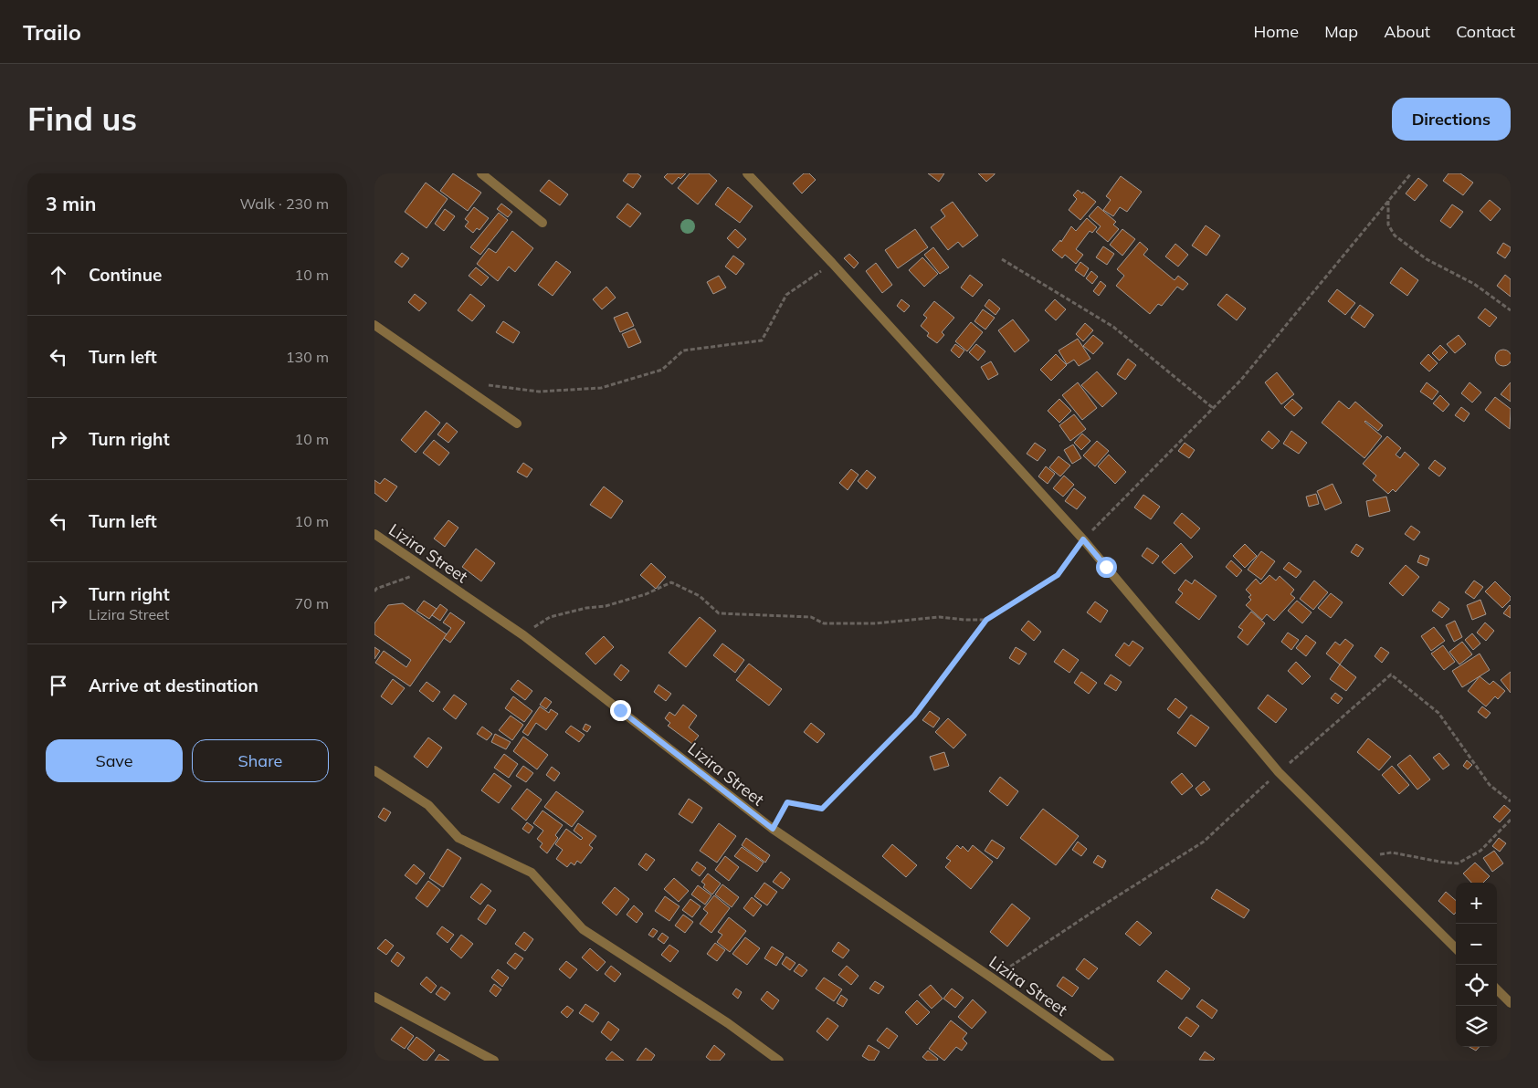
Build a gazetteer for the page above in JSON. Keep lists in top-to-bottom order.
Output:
{
  "streets": {
    "street": ["Lizira Street"]
  },
  "page": {
    "header": "Trailo",
    "nav": [
      "Home",
      "Map",
      "About",
      "Contact"
    ],
    "buttons": [
      "Directions",
      ["Save", "Share"]
    ],
    "title": "Find us",
    "heading": ["3 min", "Walk · 230 m"],
    "list": [
      ["Continue", "10 m"],
      ["Turn left", "130 m"],
      ["Turn right", "10 m"],
      ["Turn left", "10 m"],
      ["Turn right", "Lizira Street", "70 m"],
      "Arrive at destination"
    ],
    "map_buttons": ["+", "−"]
  }
}
